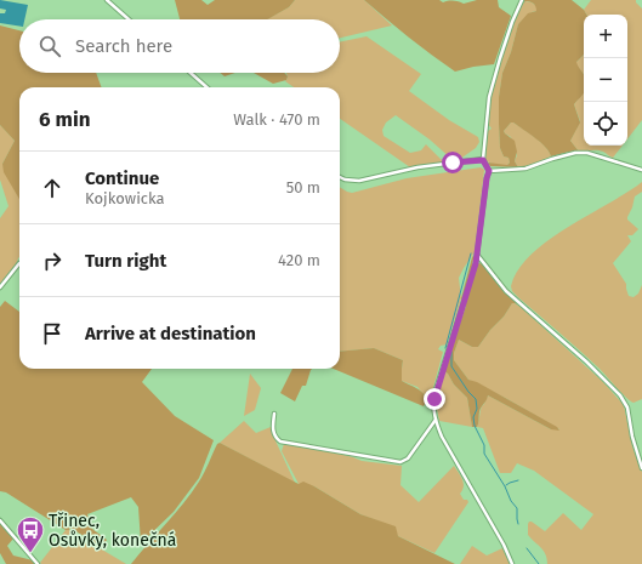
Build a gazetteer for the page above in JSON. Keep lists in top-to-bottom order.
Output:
{
  "places": {
    "bus stop": ["Třinec, Osůvky, konečná"]
  },
  "page": {
    "map_buttons": ["+", "−"],
    "search": "Search here",
    "heading": ["6 min", "Walk · 470 m"],
    "list": [
      ["Continue", "Kojkowicka", "50 m"],
      ["Turn right", "420 m"],
      "Arrive at destination"
    ]
  }
}
